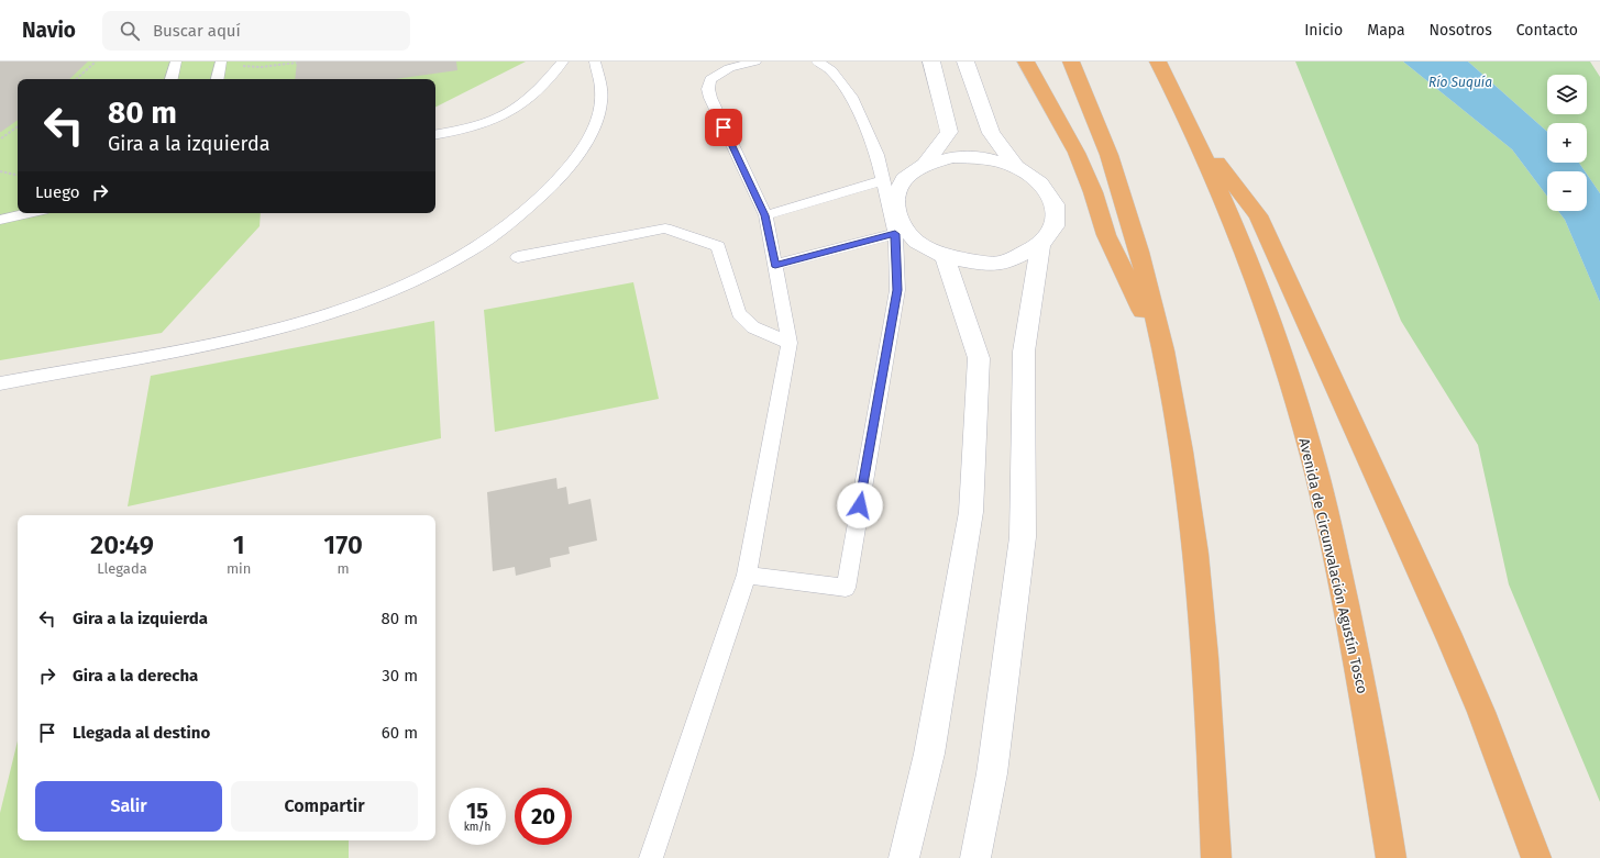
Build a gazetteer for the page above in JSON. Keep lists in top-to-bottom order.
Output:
{
  "streets": {
    "highway": ["Avenida de Circunvalación Agustín Tosco"]
  },
  "water": ["Río Suquía"],
  "page": {
    "header": "Navio",
    "search": "Buscar aquí",
    "nav": [
      "Inicio",
      "Mapa",
      "Nosotros",
      "Contacto"
    ],
    "map_buttons": ["+", "−"],
    "turn": ["80 m", "Gira a la izquierda"],
    "then": "Luego",
    "eta": [
      "20:49",
      "Llegada",
      "1",
      "min",
      "170",
      "m"
    ],
    "list": [
      {
        "name": "Gira a la izquierda",
        "value": "80 m"
      },
      {
        "name": "Gira a la derecha",
        "value": "30 m"
      },
      {
        "name": "Llegada al destino",
        "value": "60 m"
      }
    ],
    "buttons": ["Salir", "Compartir"],
    "speed": "15 km/h",
    "limit": "20"
  }
}
